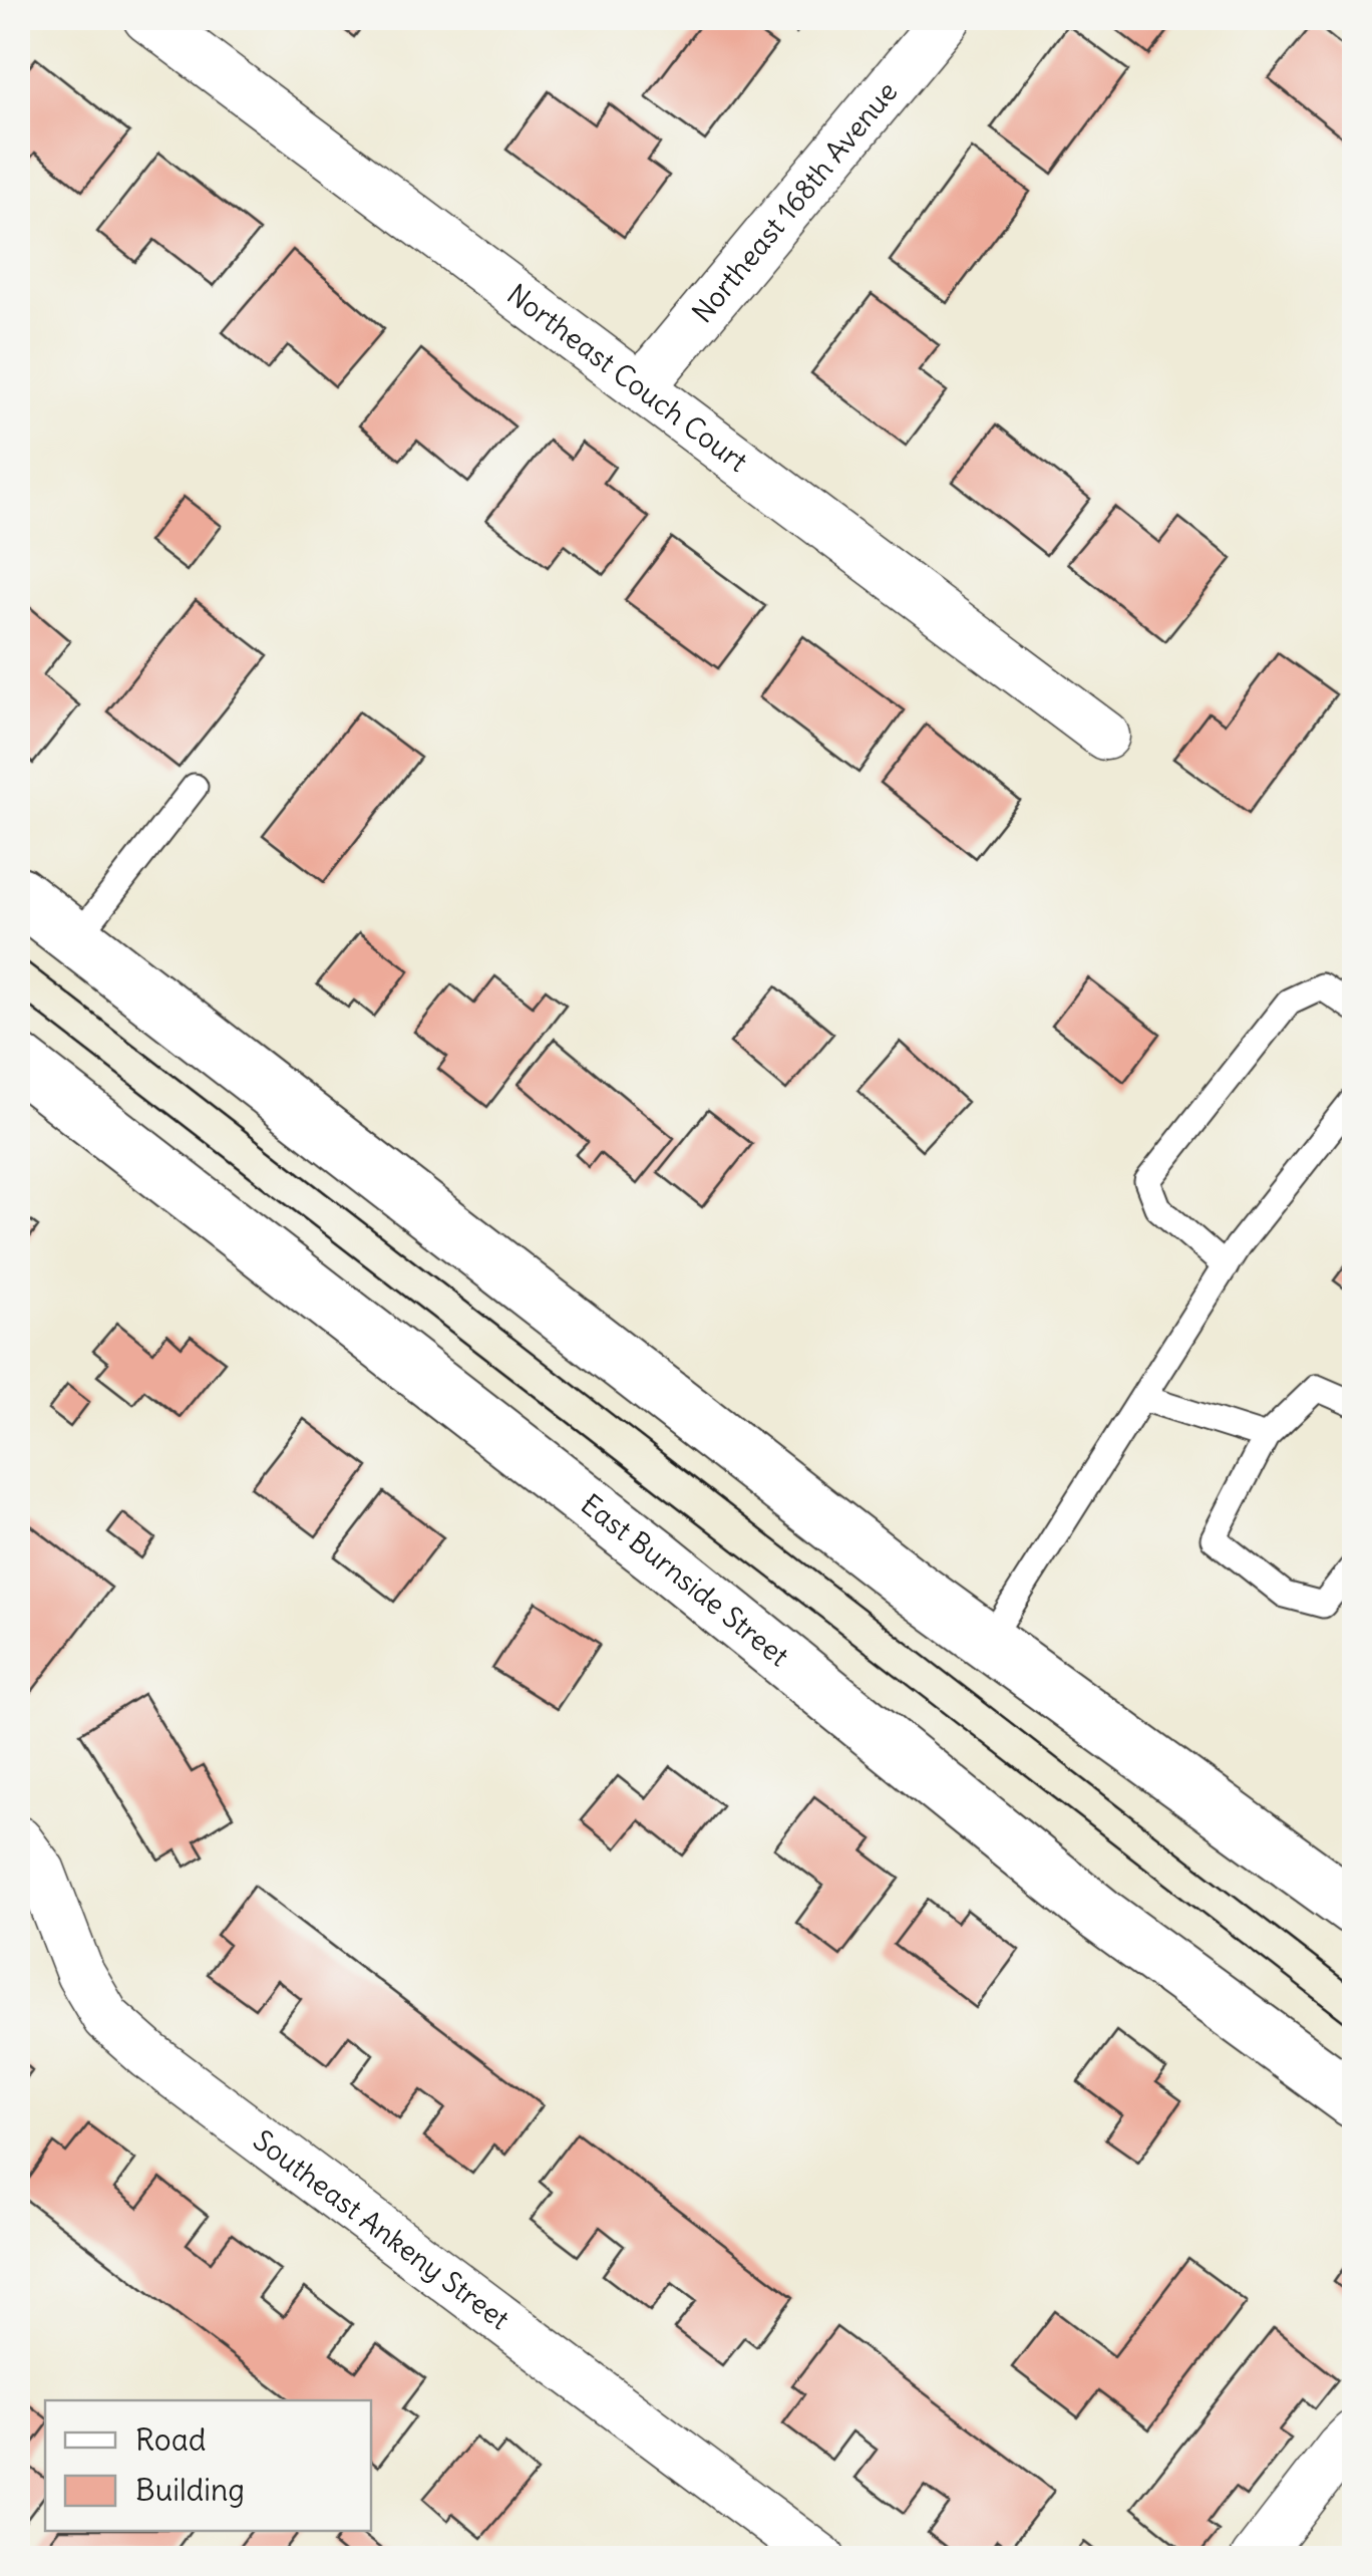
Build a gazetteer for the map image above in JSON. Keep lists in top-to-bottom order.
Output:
{
  "streets": {
    "street": [
      "Northeast 168th Avenue",
      "Northeast Couch Court",
      "East Burnside Street",
      "Southeast Ankeny Street"
    ]
  },
  "crossings": [
    ["Northeast 168th Avenue", "Northeast Couch Court"]
  ],
  "legend": ["Road", "Building"]
}
